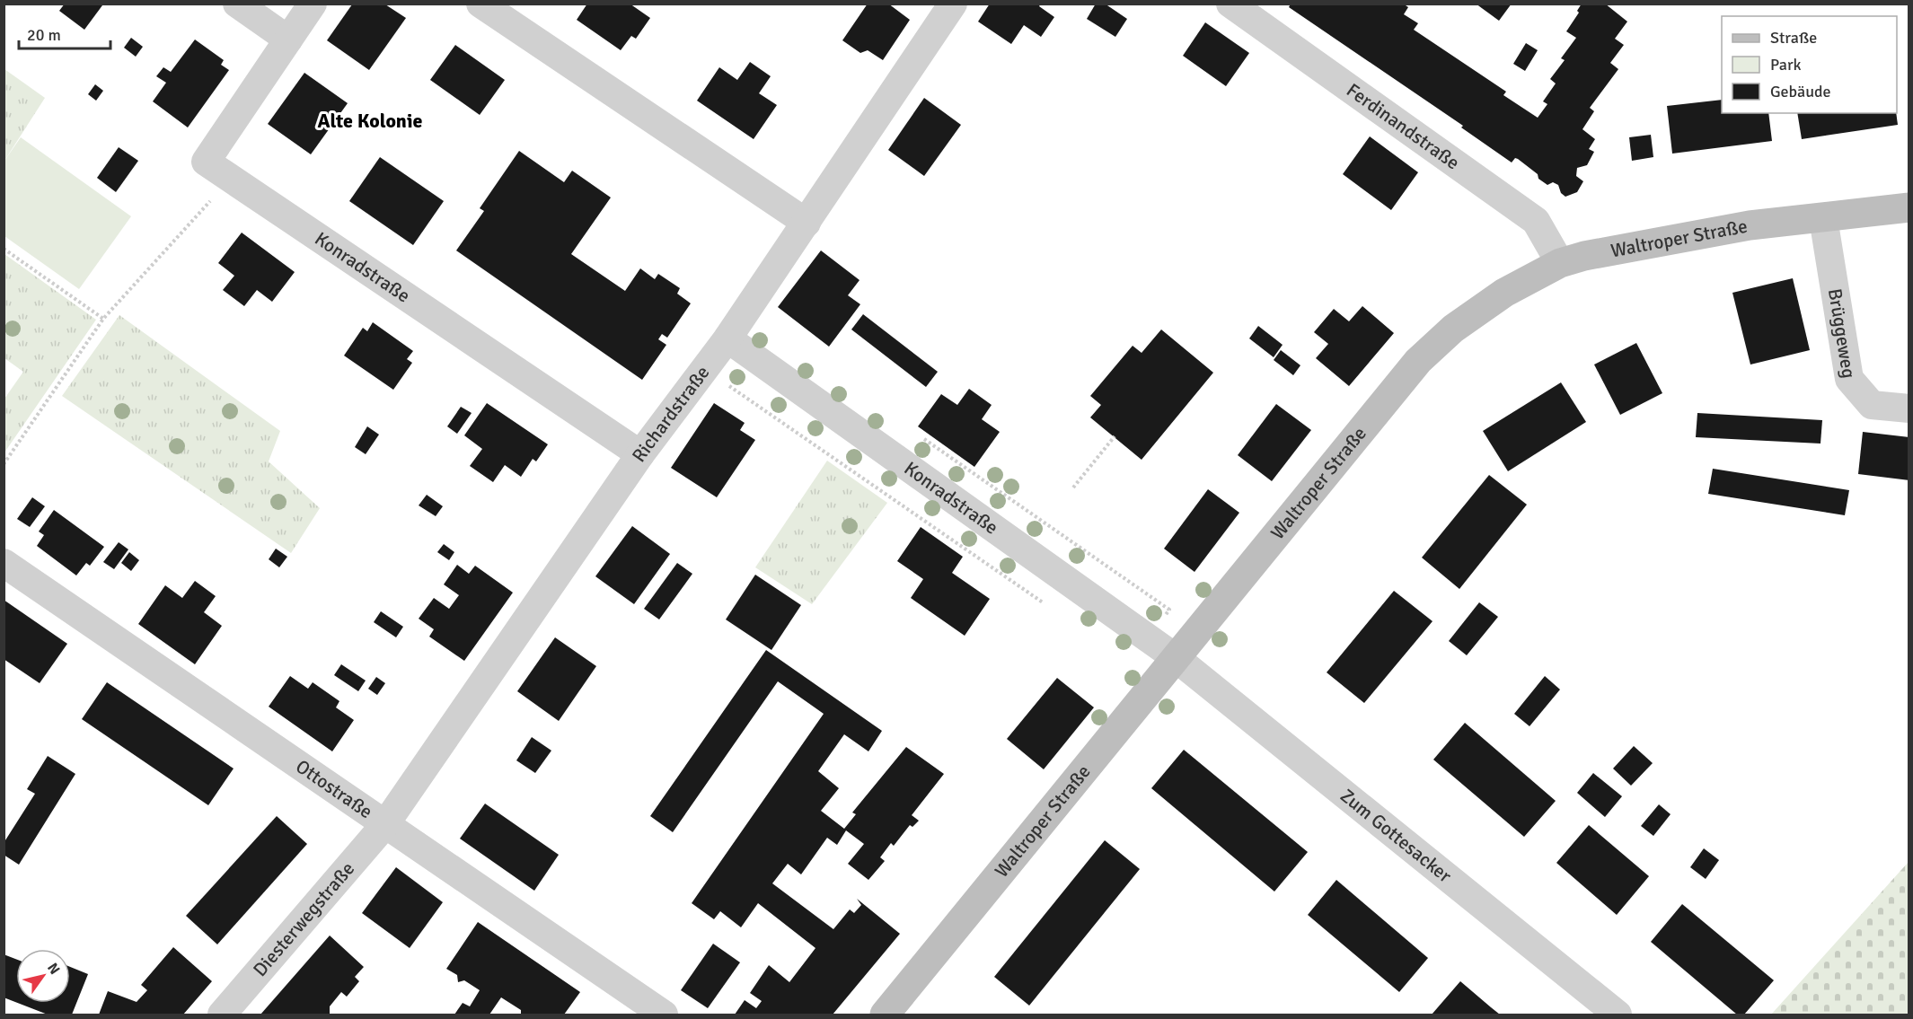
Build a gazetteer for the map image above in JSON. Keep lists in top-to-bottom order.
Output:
{
  "streets": {
    "main road": ["Waltroper Straße"],
    "street": [
      "Ferdinandstraße",
      "Konradstraße",
      "Brüggeweg",
      "Richardstraße",
      "Ottostraße",
      "Zum Gottesacker",
      "Diesterwegstraße"
    ]
  },
  "crossings": [
    ["Ferdinandstraße", "Waltroper Straße"],
    ["Waltroper Straße", "Konradstraße"],
    ["Waltroper Straße", "Brüggeweg"],
    ["Waltroper Straße", "Zum Gottesacker"],
    ["Konradstraße", "Richardstraße"],
    ["Konradstraße", "Zum Gottesacker"],
    ["Richardstraße", "Ottostraße"],
    ["Richardstraße", "Diesterwegstraße"],
    ["Ottostraße", "Diesterwegstraße"]
  ],
  "districts": ["Alte Kolonie"],
  "legend": ["Straße", "Park", "Gebäude"],
  "scale_bar": "20 m",
  "north": "top right"
}
